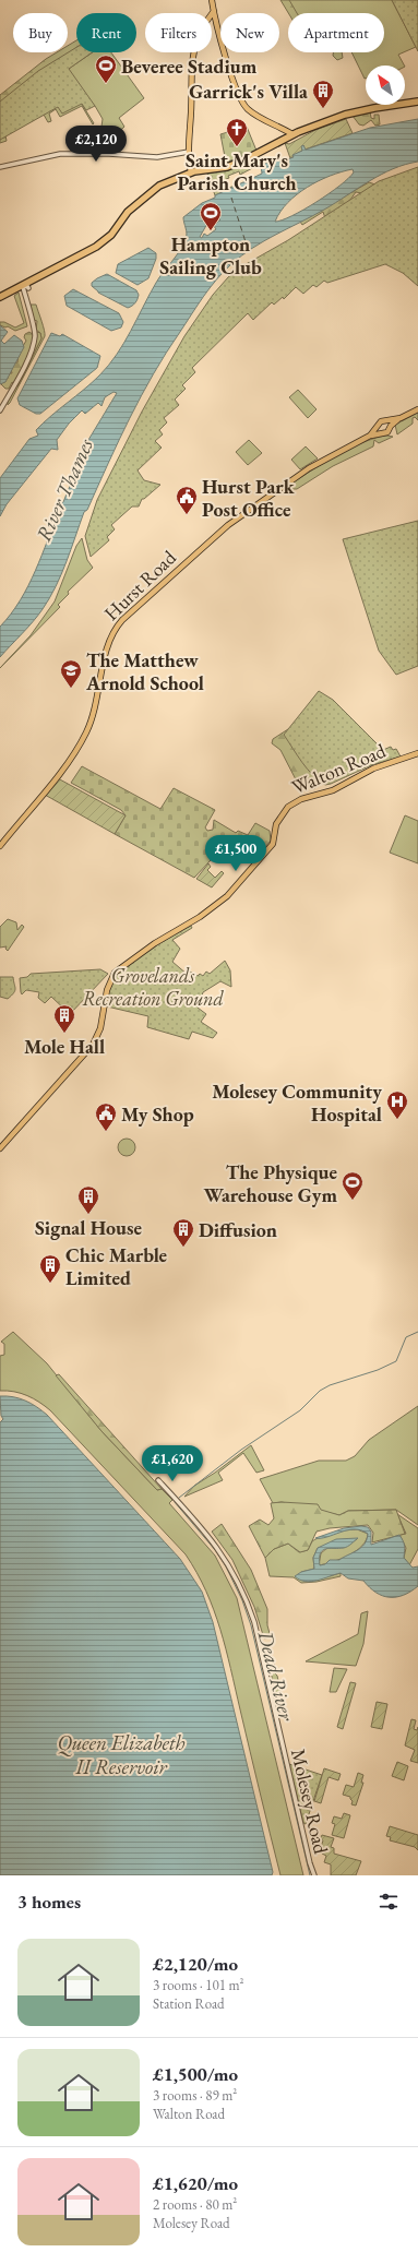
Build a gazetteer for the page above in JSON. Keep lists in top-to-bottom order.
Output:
{
  "streets": {
    "main road": ["Hurst Road", "Walton Road"],
    "street": ["Molesey Road"]
  },
  "water": ["River Thames", "Dead River", "Queen Elizabeth II Reservoir"],
  "parks": ["Grovelands Recreation Ground"],
  "places": {
    "sports": ["Beveree Stadium", "Hampton Sailing Club", "The Physique Warehouse Gym"],
    "building": [
      "Garrick's Villa",
      "Mole Hall",
      "Signal House",
      "Diffusion",
      "Chic Marble Limited"
    ],
    "church": ["Saint Mary's Parish Church"],
    "public building": ["Hurst Park Post Office", "My Shop"],
    "school or university": ["The Matthew Arnold School"],
    "hospital": ["Molesey Community Hospital"]
  },
  "north": "top left",
  "page": {
    "chip": [
      "Buy",
      "Rent",
      "Filters",
      "New",
      "Apartment"
    ],
    "price": ["£2,120", "£1,500", "£1,620"],
    "heading": "3 homes",
    "list": [
      {
        "name": "£2,120/mo",
        "note": "3 rooms · 101 m² · Station Road"
      },
      {
        "name": "£1,500/mo",
        "note": "3 rooms · 89 m² · Walton Road"
      },
      {
        "name": "£1,620/mo",
        "note": "2 rooms · 80 m² · Molesey Road"
      }
    ]
  }
}
